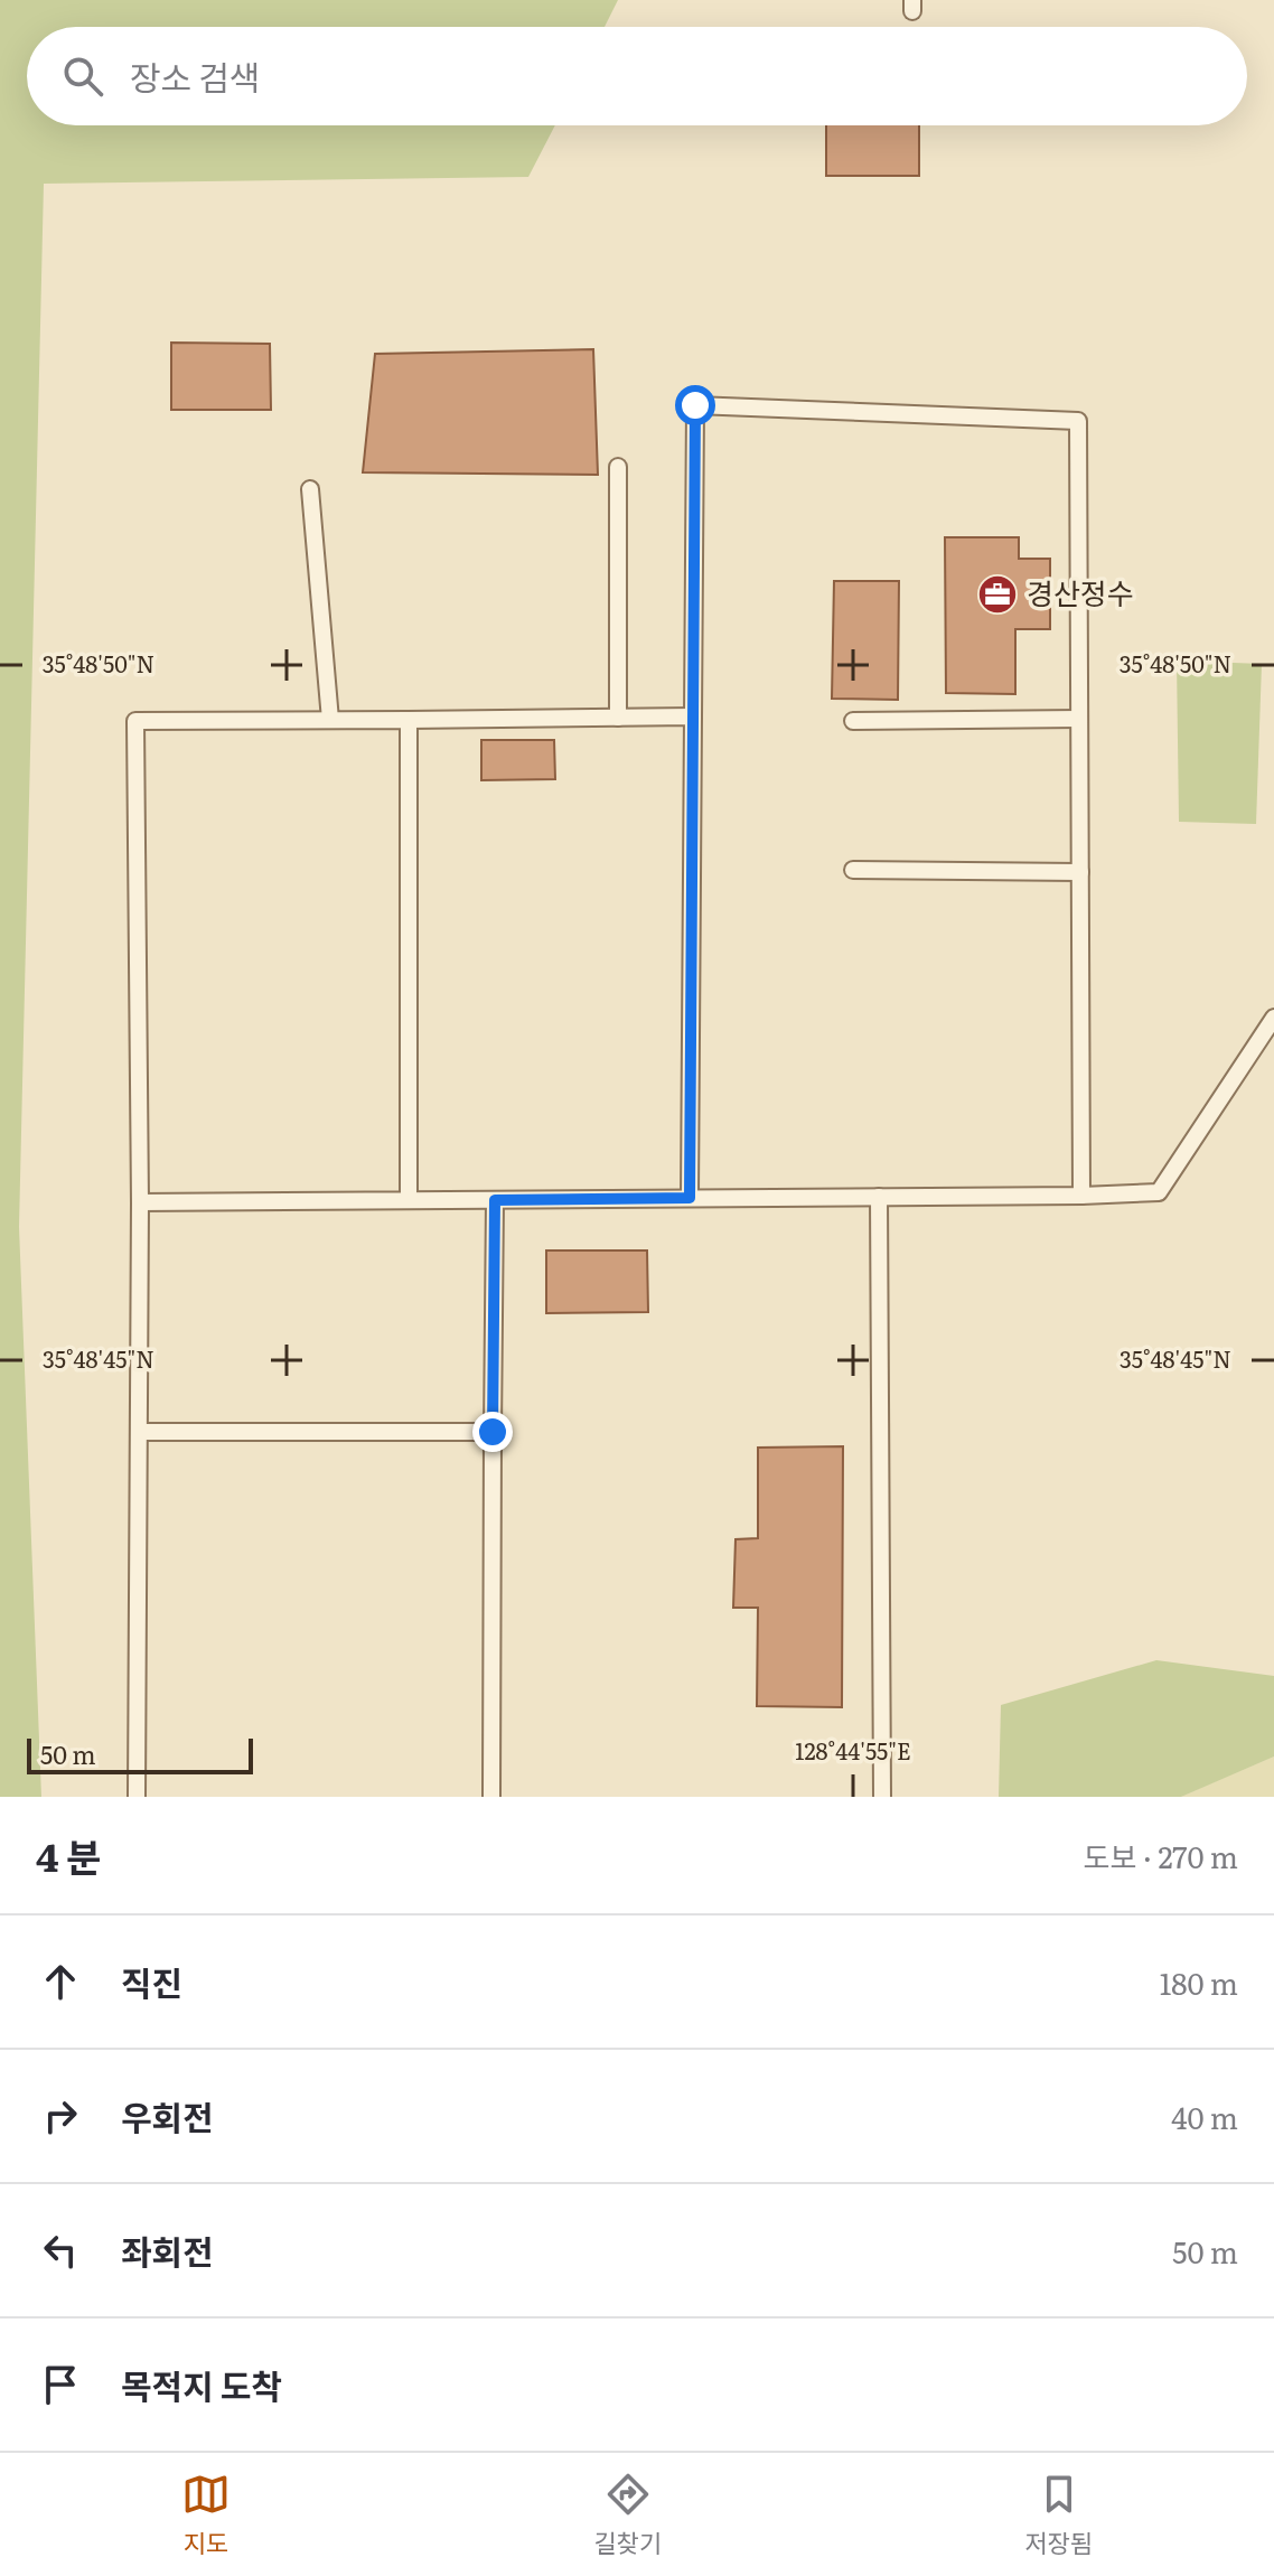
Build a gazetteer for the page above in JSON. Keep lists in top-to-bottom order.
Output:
{
  "places": {
    "office": ["경산정수"]
  },
  "scale_bar": "50 m",
  "page": {
    "search": "장소 검색",
    "scale": "50 m",
    "heading": ["4 분", "도보 · 270 m"],
    "list": [
      ["직진", "180 m"],
      ["우회전", "40 m"],
      ["좌회전", "50 m"],
      "목적지 도착"
    ],
    "nav": ["지도", "길찾기", "저장됨"]
  },
  "coordinates": ["35°48'50\"N", "35°48'45\"N", "128°44'55\"E"]
}
